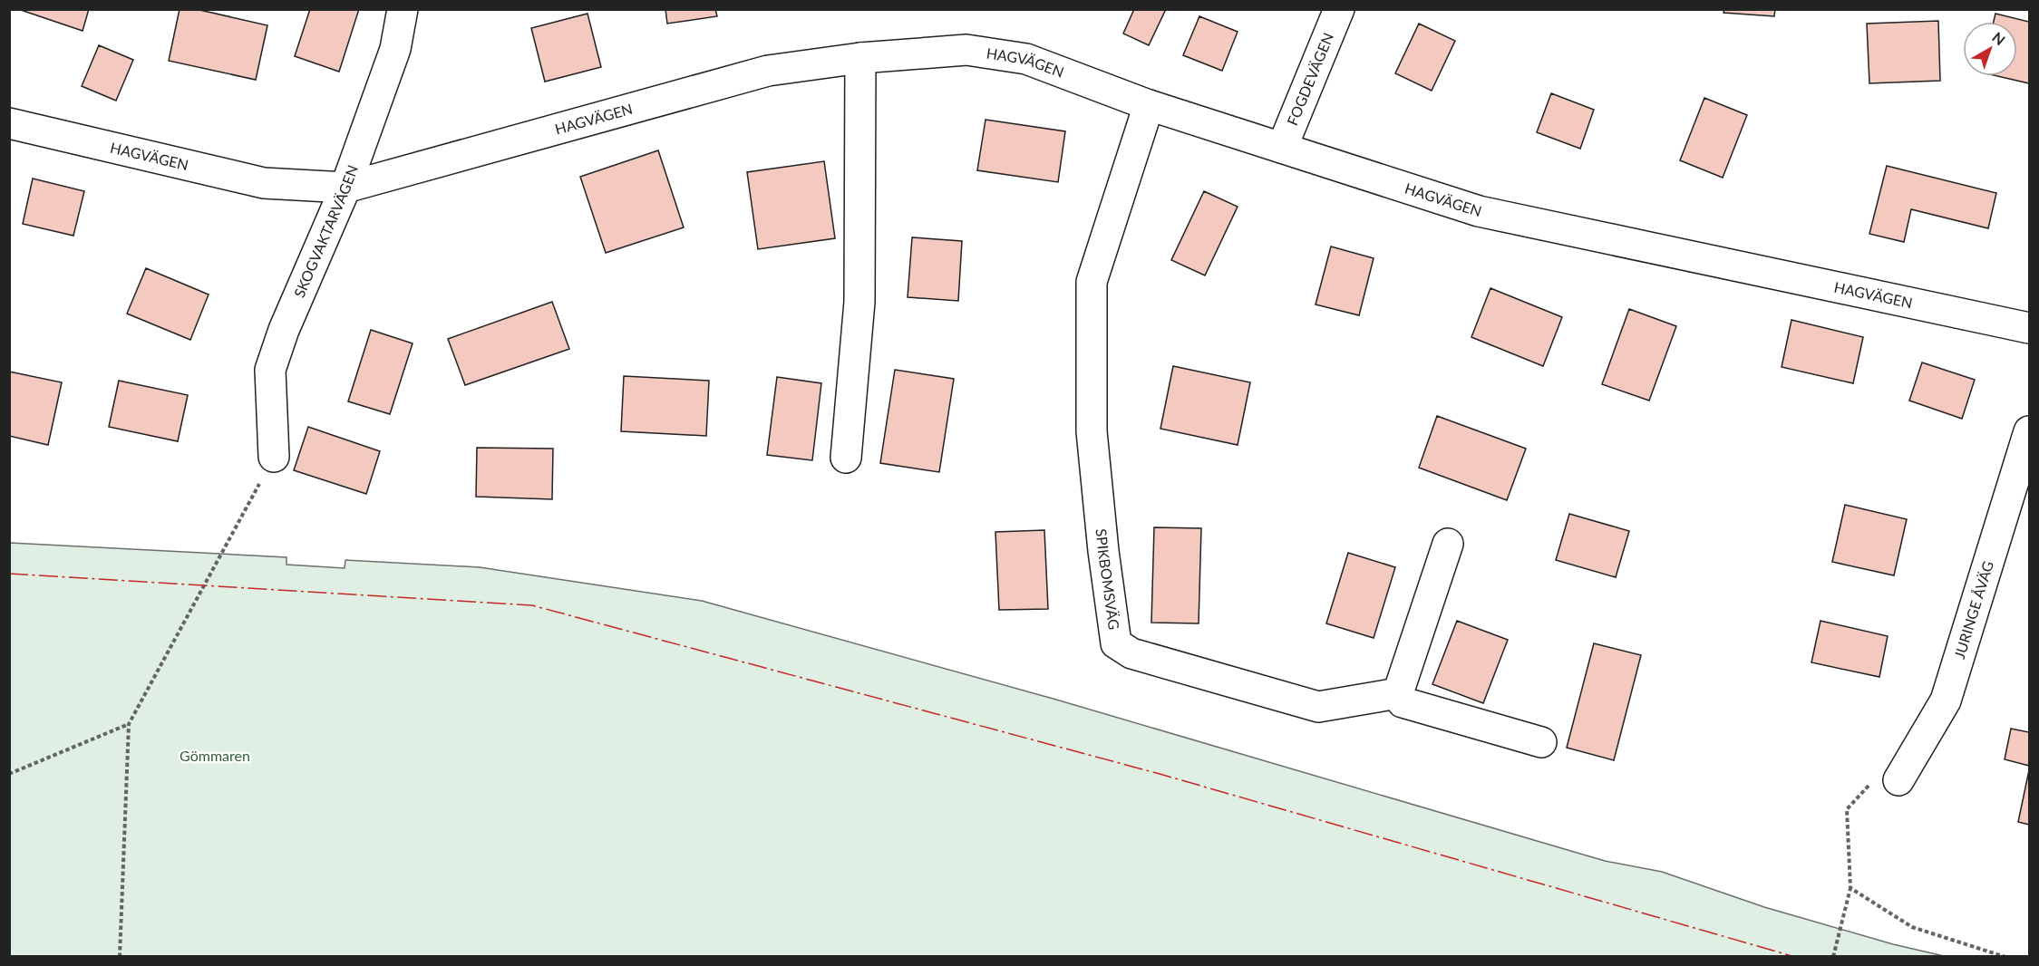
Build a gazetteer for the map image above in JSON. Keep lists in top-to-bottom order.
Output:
{
  "streets": {
    "street": [
      "HAGVÄGEN",
      "FOGDEVÄGEN",
      "SKOGVAKTARVÄGEN",
      "SPIKBOMSVÄG",
      "JURINGE ÅVÄG"
    ]
  },
  "crossings": [
    ["HAGVÄGEN", "FOGDEVÄGEN"],
    ["HAGVÄGEN", "SKOGVAKTARVÄGEN"],
    ["HAGVÄGEN", "SPIKBOMSVÄG"]
  ],
  "parks": ["Gömmaren"],
  "north": "top right"
}
